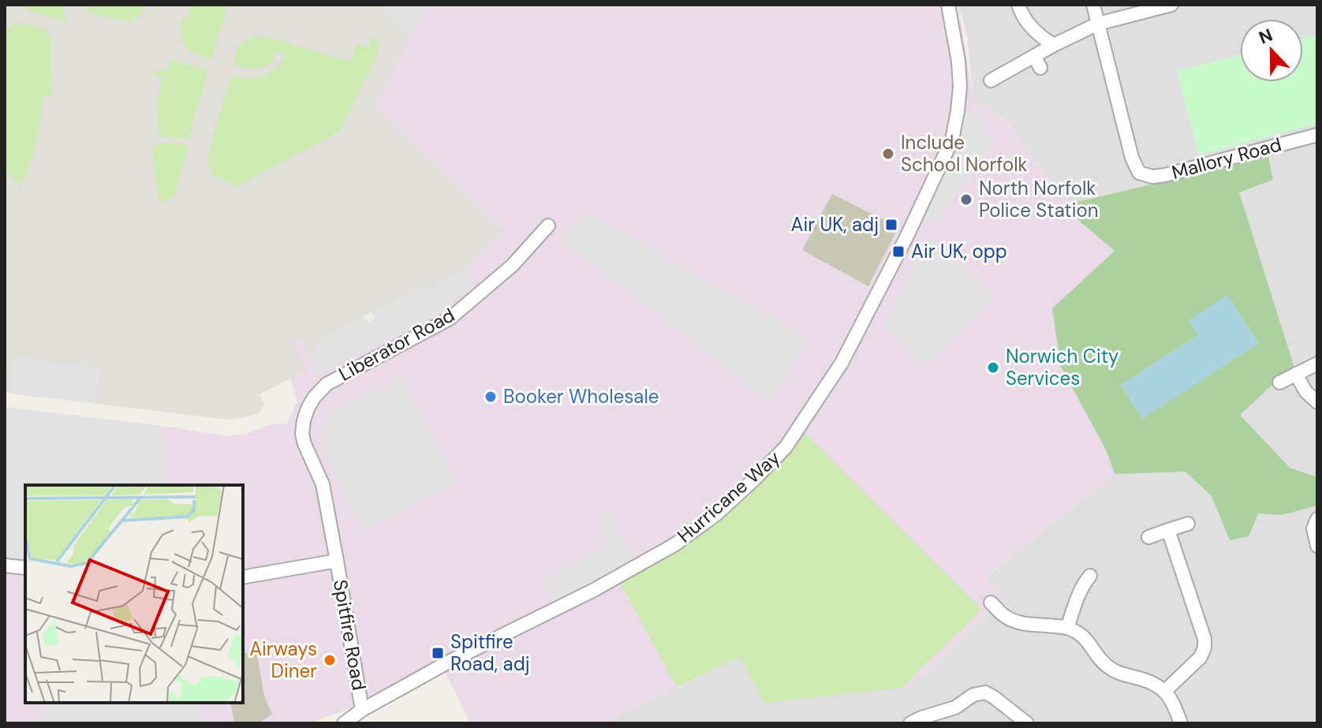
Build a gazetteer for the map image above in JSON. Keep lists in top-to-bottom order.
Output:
{
  "streets": {
    "street": [
      "Mallory Road",
      "Liberator Road",
      "Hurricane Way",
      "Spitfire Road"
    ]
  },
  "crossings": [
    ["Liberator Road", "Spitfire Road"],
    ["Hurricane Way", "Spitfire Road"]
  ],
  "places": {
    "other": [
      "Include School Norfolk",
      "North Norfolk Police Station",
      "Norwich City Services",
      "Booker Wholesale",
      "Airways Diner"
    ],
    "transit": ["Air UK, adj", "Air UK, opp", "Spitfire Road, adj"]
  },
  "north": "top"
}
